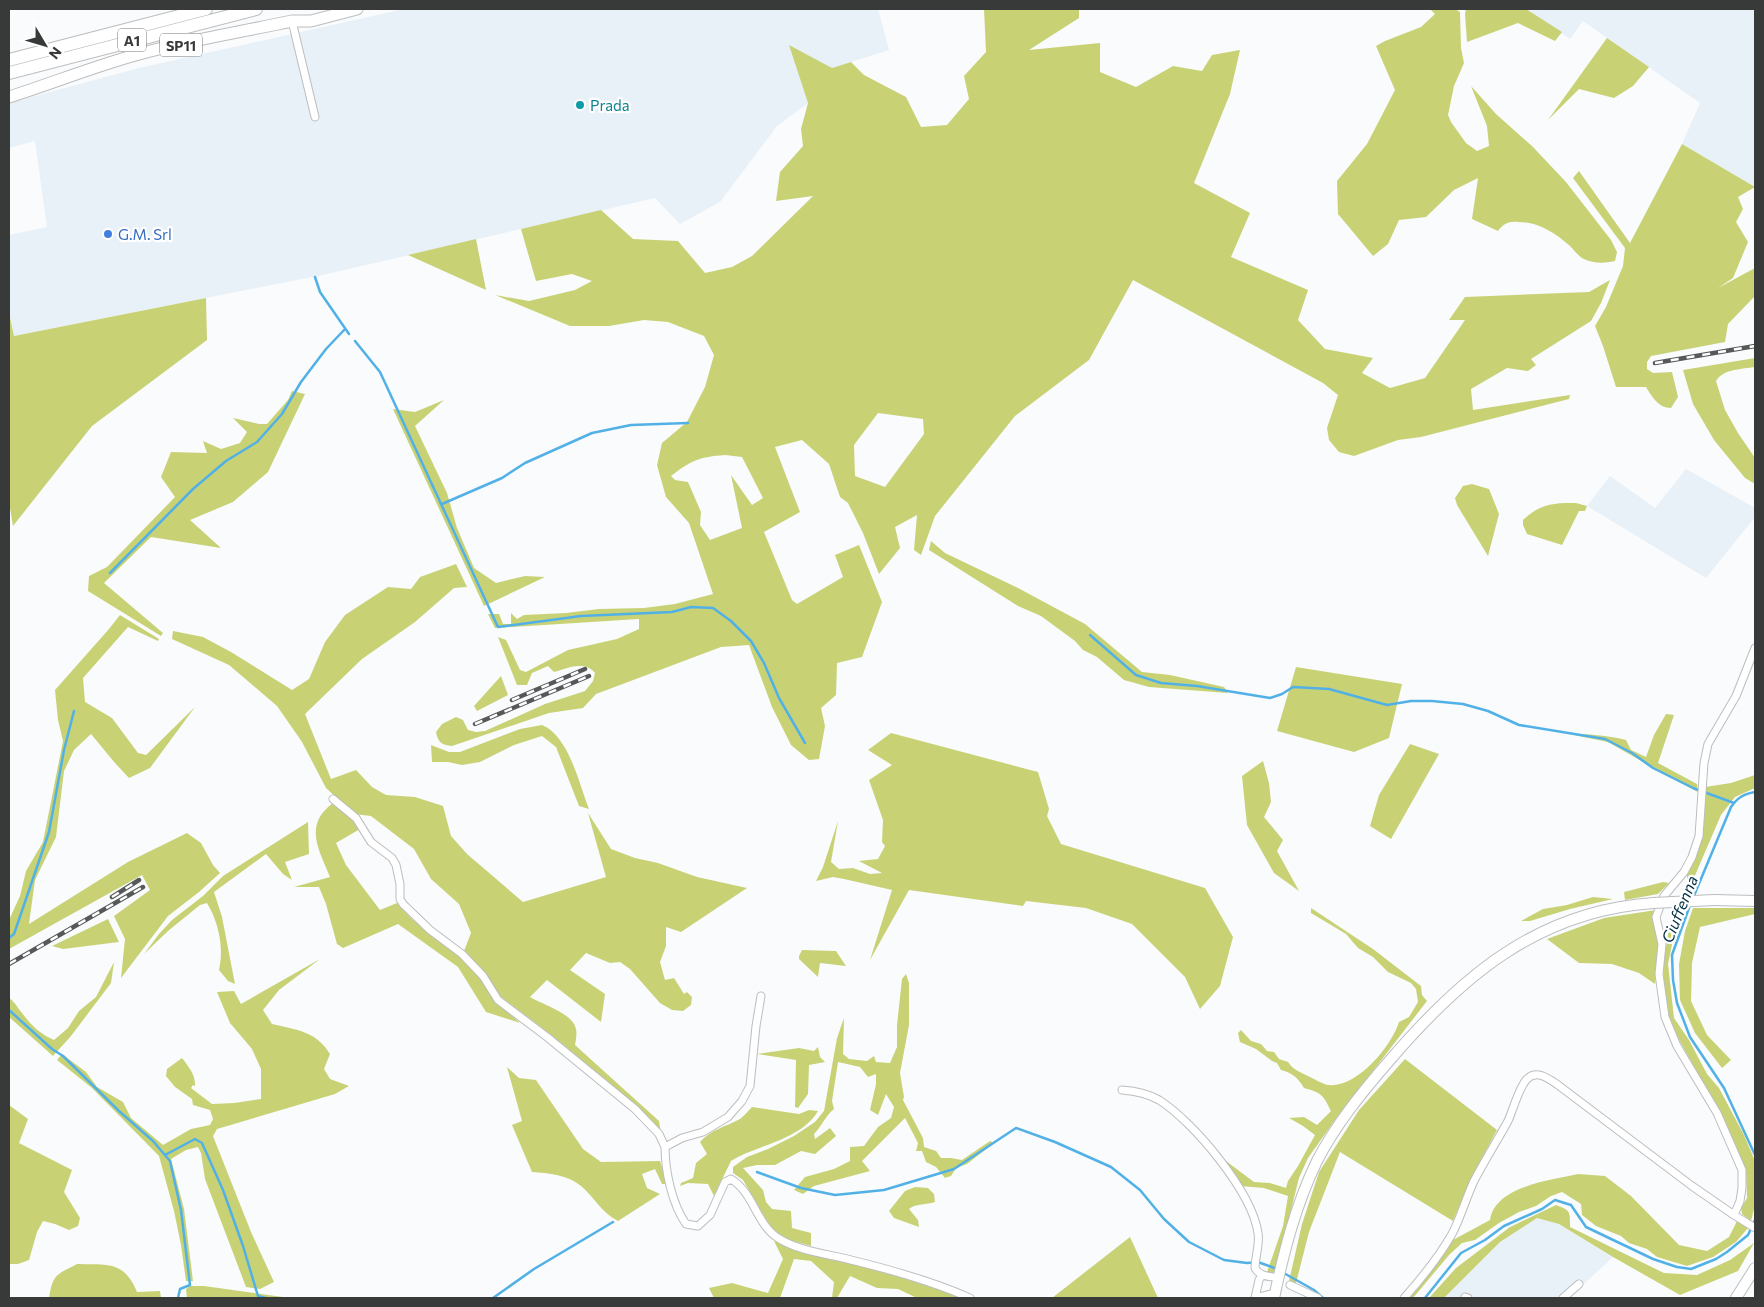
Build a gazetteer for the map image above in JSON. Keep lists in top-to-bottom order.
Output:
{
  "streets": {
    "highway": ["A1"],
    "main road": ["SP11"]
  },
  "water": ["Ciuffenna"],
  "places": ["Prada", "G.M. Srl"],
  "north": "bottom right"
}
